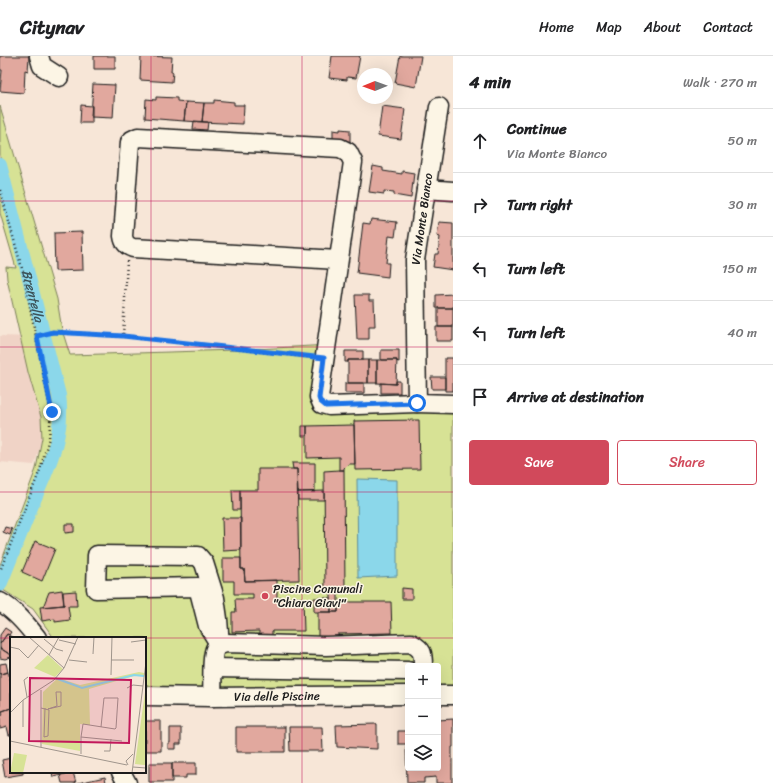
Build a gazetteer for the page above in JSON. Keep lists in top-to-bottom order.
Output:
{
  "streets": {
    "street": ["Via Monte Bianco", "Via delle Piscine"]
  },
  "water": ["Brentella"],
  "places": ["Piscine Comunali \"Chiara Giavi\""],
  "north": "left",
  "page": {
    "header": "Citynav",
    "nav": [
      "Home",
      "Map",
      "About",
      "Contact"
    ],
    "heading": ["4 min", "Walk · 270 m"],
    "list": [
      ["Continue", "Via Monte Bianco", "50 m"],
      ["Turn right", "30 m"],
      ["Turn left", "150 m"],
      ["Turn left", "40 m"],
      "Arrive at destination"
    ],
    "buttons": ["Save", "Share"],
    "map_buttons": ["+", "−"]
  }
}
